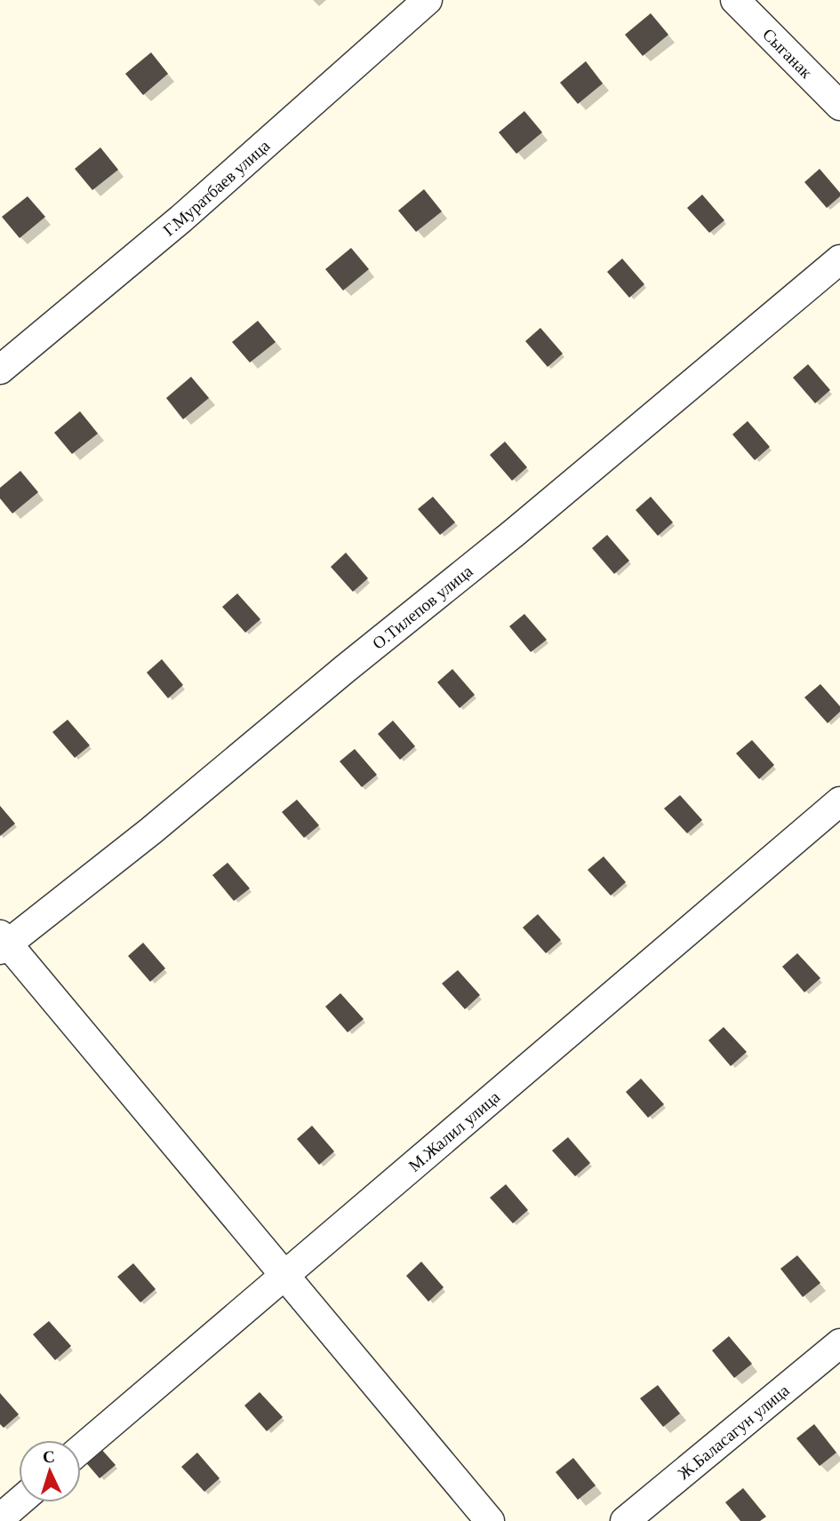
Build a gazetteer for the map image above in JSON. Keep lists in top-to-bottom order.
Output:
{
  "streets": {
    "street": [
      "Сыганак",
      "Г.Муратбаев улица",
      "О.Тилепов улица",
      "М.Жалил улица",
      "Ж.Баласагун улица"
    ]
  },
  "north": "top"
}
